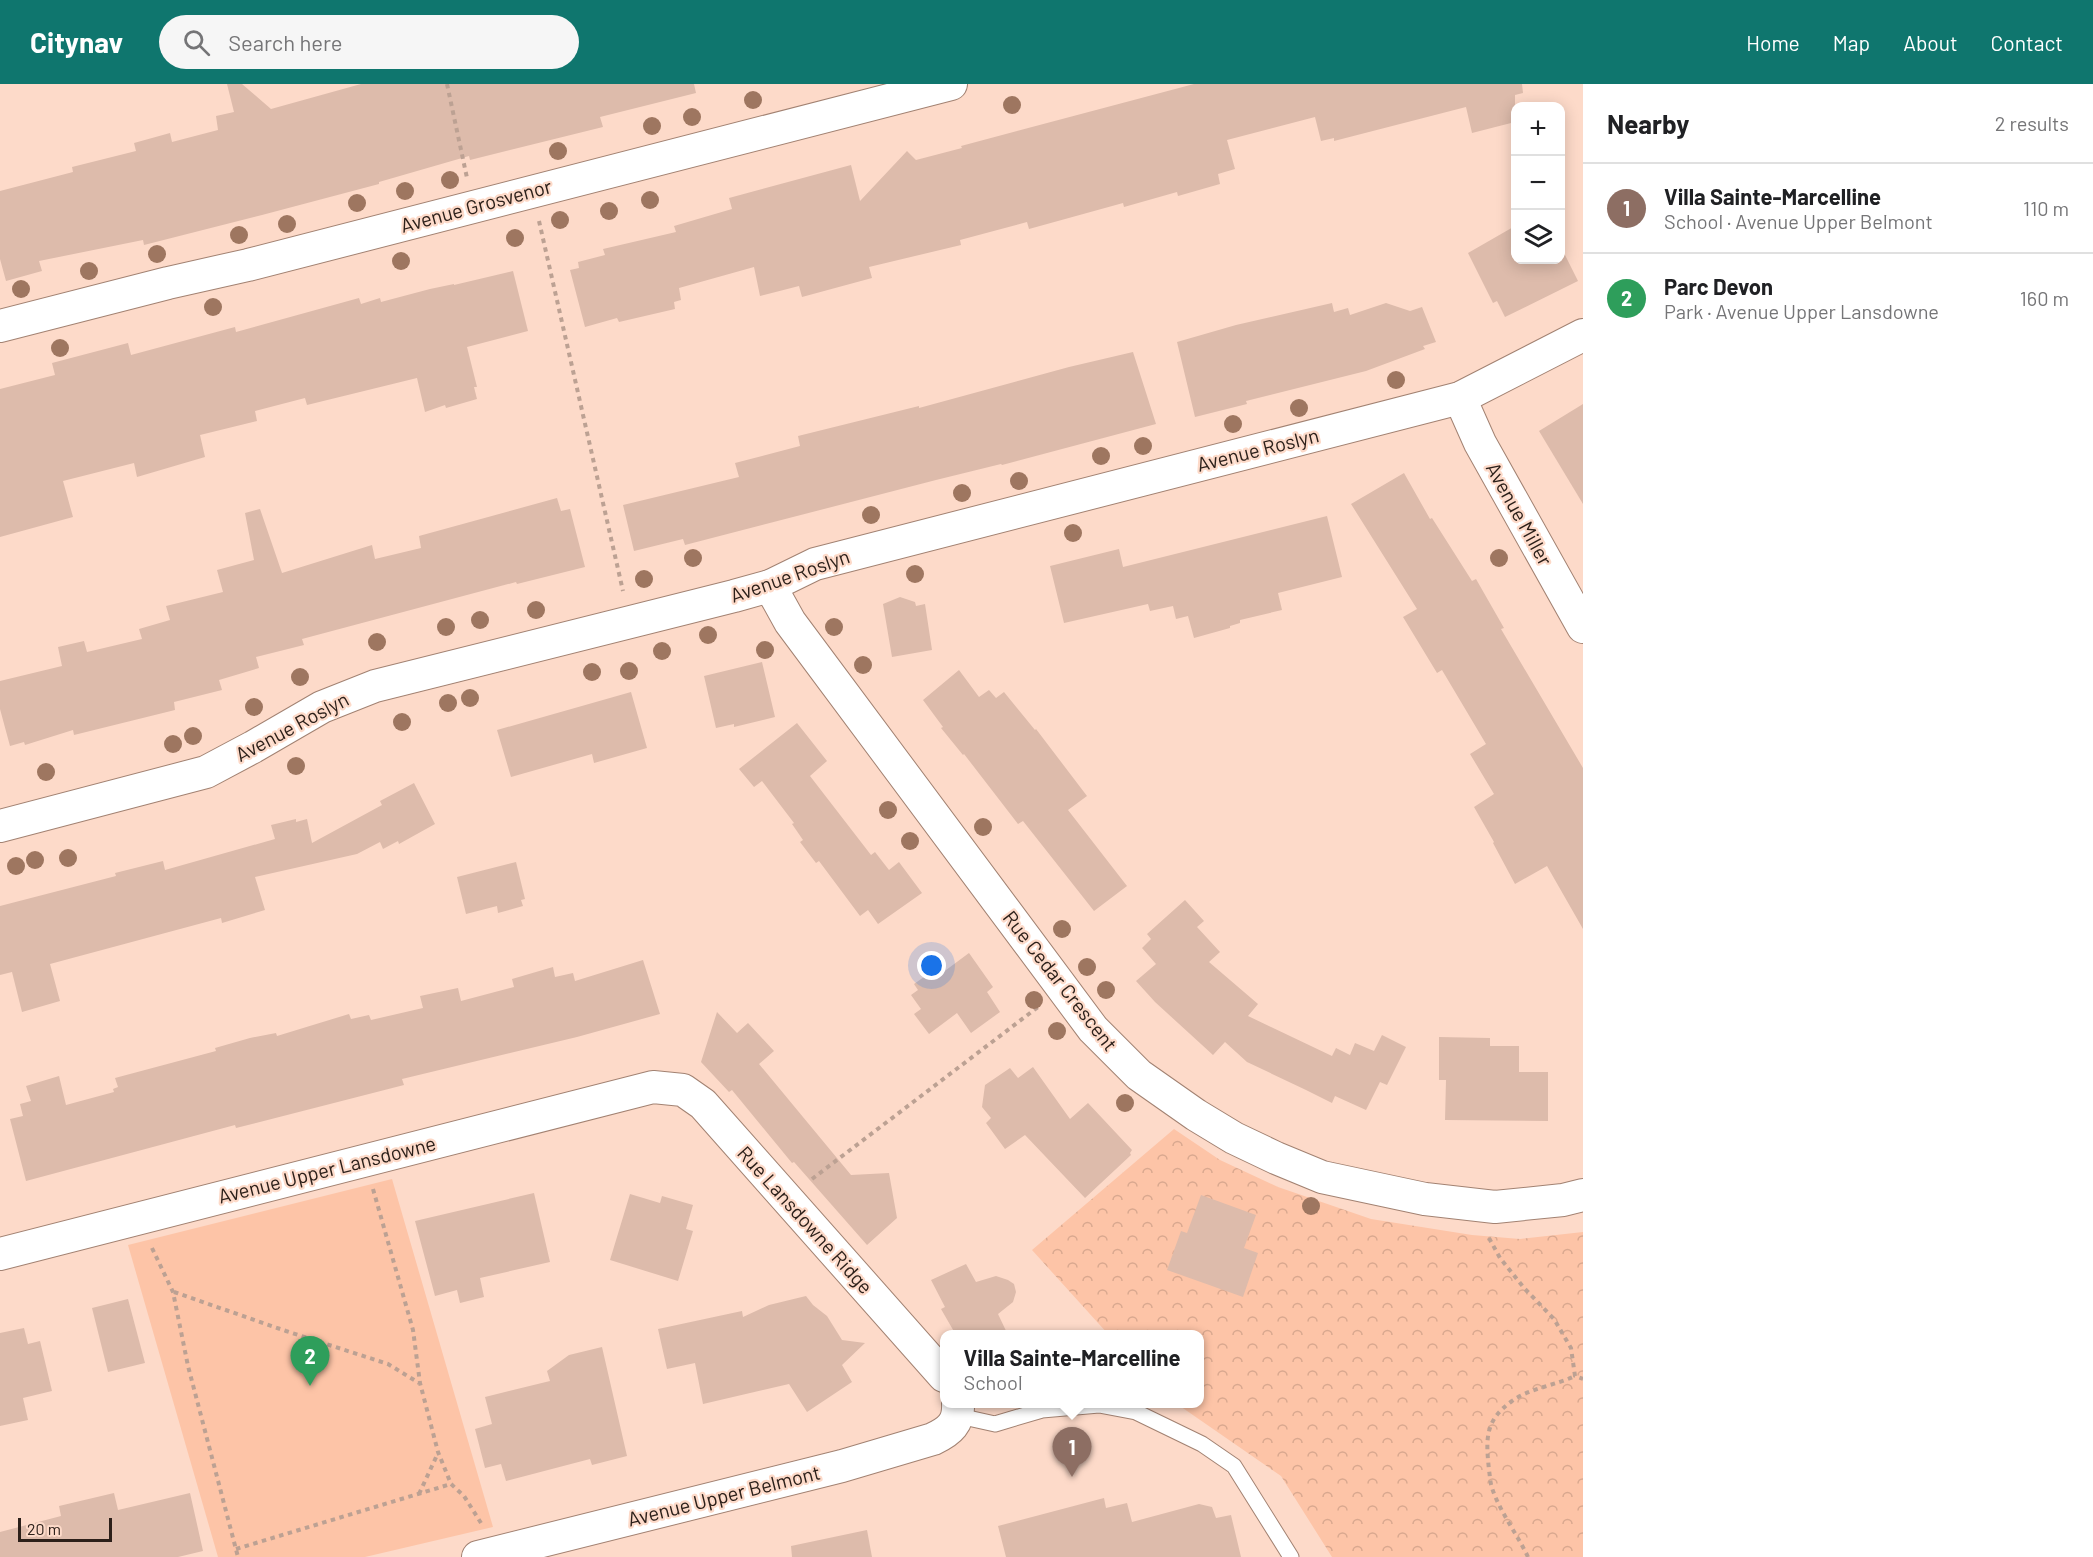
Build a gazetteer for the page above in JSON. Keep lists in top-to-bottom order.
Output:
{
  "streets": {
    "street": [
      "Avenue Grosvenor",
      "Avenue Roslyn",
      "Avenue Miller",
      "Rue Cedar Crescent",
      "Avenue Upper Lansdowne",
      "Rue Lansdowne Ridge",
      "Avenue Upper Belmont"
    ]
  },
  "crossings": [
    ["Avenue Roslyn", "Avenue Miller"],
    ["Avenue Roslyn", "Rue Cedar Crescent"],
    ["Avenue Upper Lansdowne", "Rue Lansdowne Ridge"]
  ],
  "scale_bar": "20 m",
  "page": {
    "header": "Citynav",
    "search": "Search here",
    "nav": [
      "Home",
      "Map",
      "About",
      "Contact"
    ],
    "heading": ["Nearby", "2 results"],
    "map_buttons": ["+", "−"],
    "list": [
      {
        "mark": "1",
        "name": "Villa Sainte-Marcelline",
        "note": "School · Avenue Upper Belmont",
        "value": "110 m"
      },
      {
        "mark": "2",
        "name": "Parc Devon",
        "note": "Park · Avenue Upper Lansdowne",
        "value": "160 m"
      }
    ],
    "popup": ["Villa Sainte-Marcelline", "School"],
    "pins": ["2", "1"],
    "scale": "20 m"
  }
}
